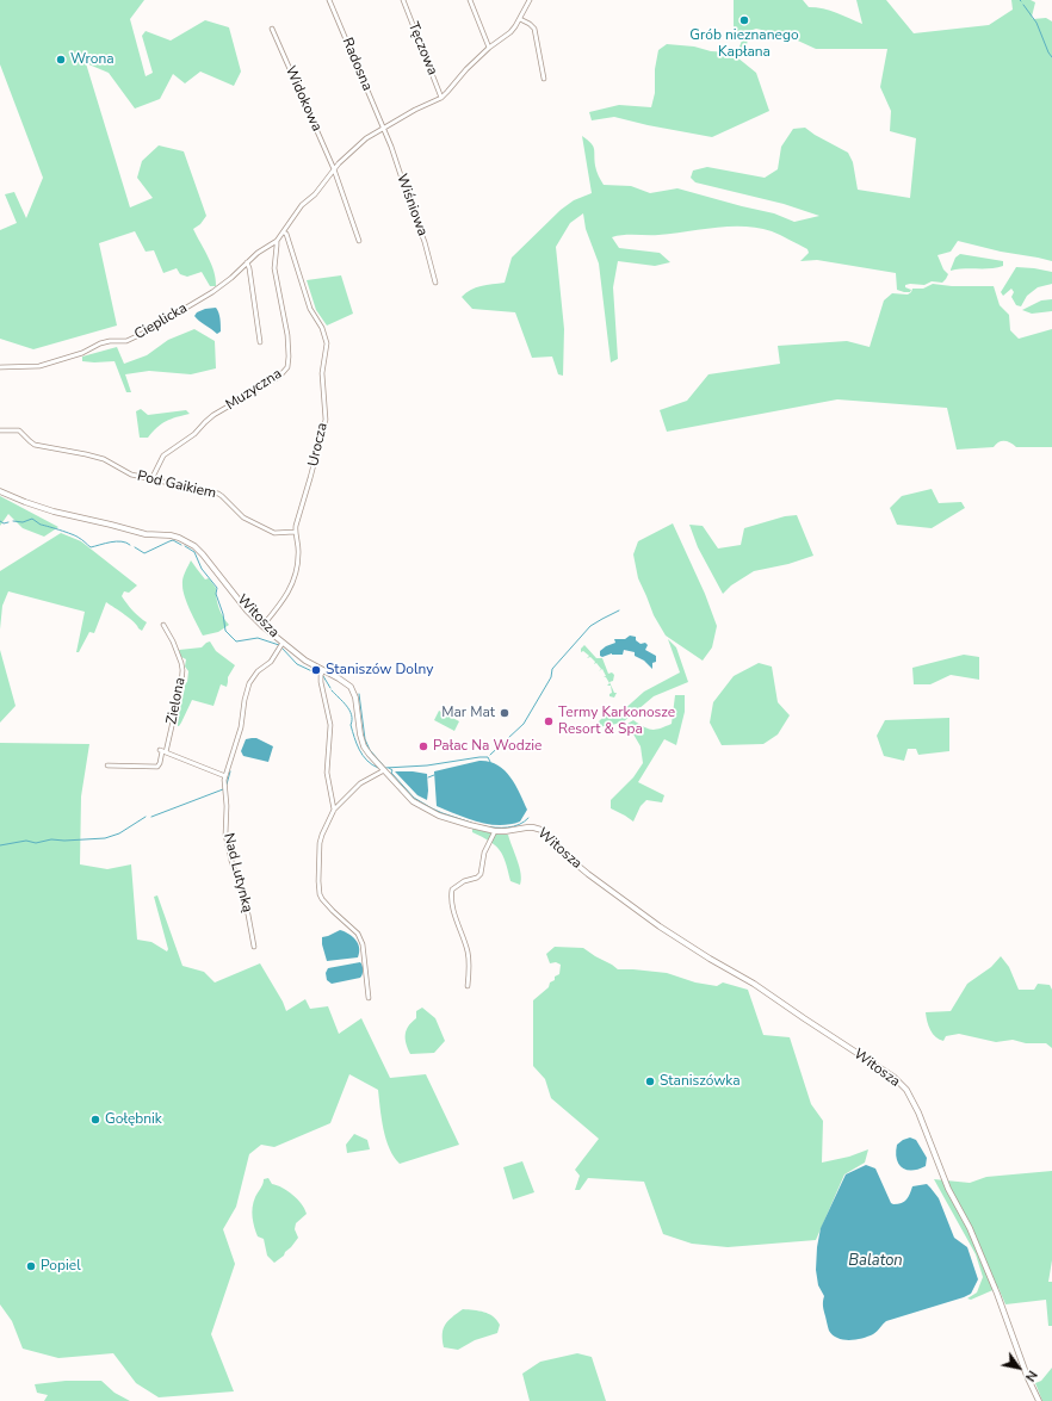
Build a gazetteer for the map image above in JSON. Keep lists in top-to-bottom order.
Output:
{
  "streets": {
    "street": [
      "Tęczowa",
      "Radosna",
      "Widokowa",
      "Wiśniowa",
      "Cieplicka",
      "Muzyczna",
      "Urocza",
      "Pod Gaikiem",
      "Witosza",
      "Zielona",
      "Nad Lutynką"
    ]
  },
  "crossings": [
    ["Tęczowa", "Cieplicka"],
    ["Radosna", "Wiśniowa"],
    ["Radosna", "Cieplicka"],
    ["Widokowa", "Cieplicka"],
    ["Wiśniowa", "Cieplicka"],
    ["Cieplicka", "Muzyczna"],
    ["Cieplicka", "Urocza"],
    ["Muzyczna", "Pod Gaikiem"],
    ["Urocza", "Pod Gaikiem"],
    ["Urocza", "Witosza"],
    ["Witosza", "Nad Lutynką"]
  ],
  "water": ["Balaton"],
  "places": [
    "Grób nieznanego Kapłana",
    "Wrona",
    "Staniszów Dolny",
    "Mar Mat",
    "Termy Karkonosze Resort & Spa",
    "Pałac Na Wodzie",
    "Staniszówka",
    "Gołębnik",
    "Popiel"
  ],
  "north": "bottom right"
}
